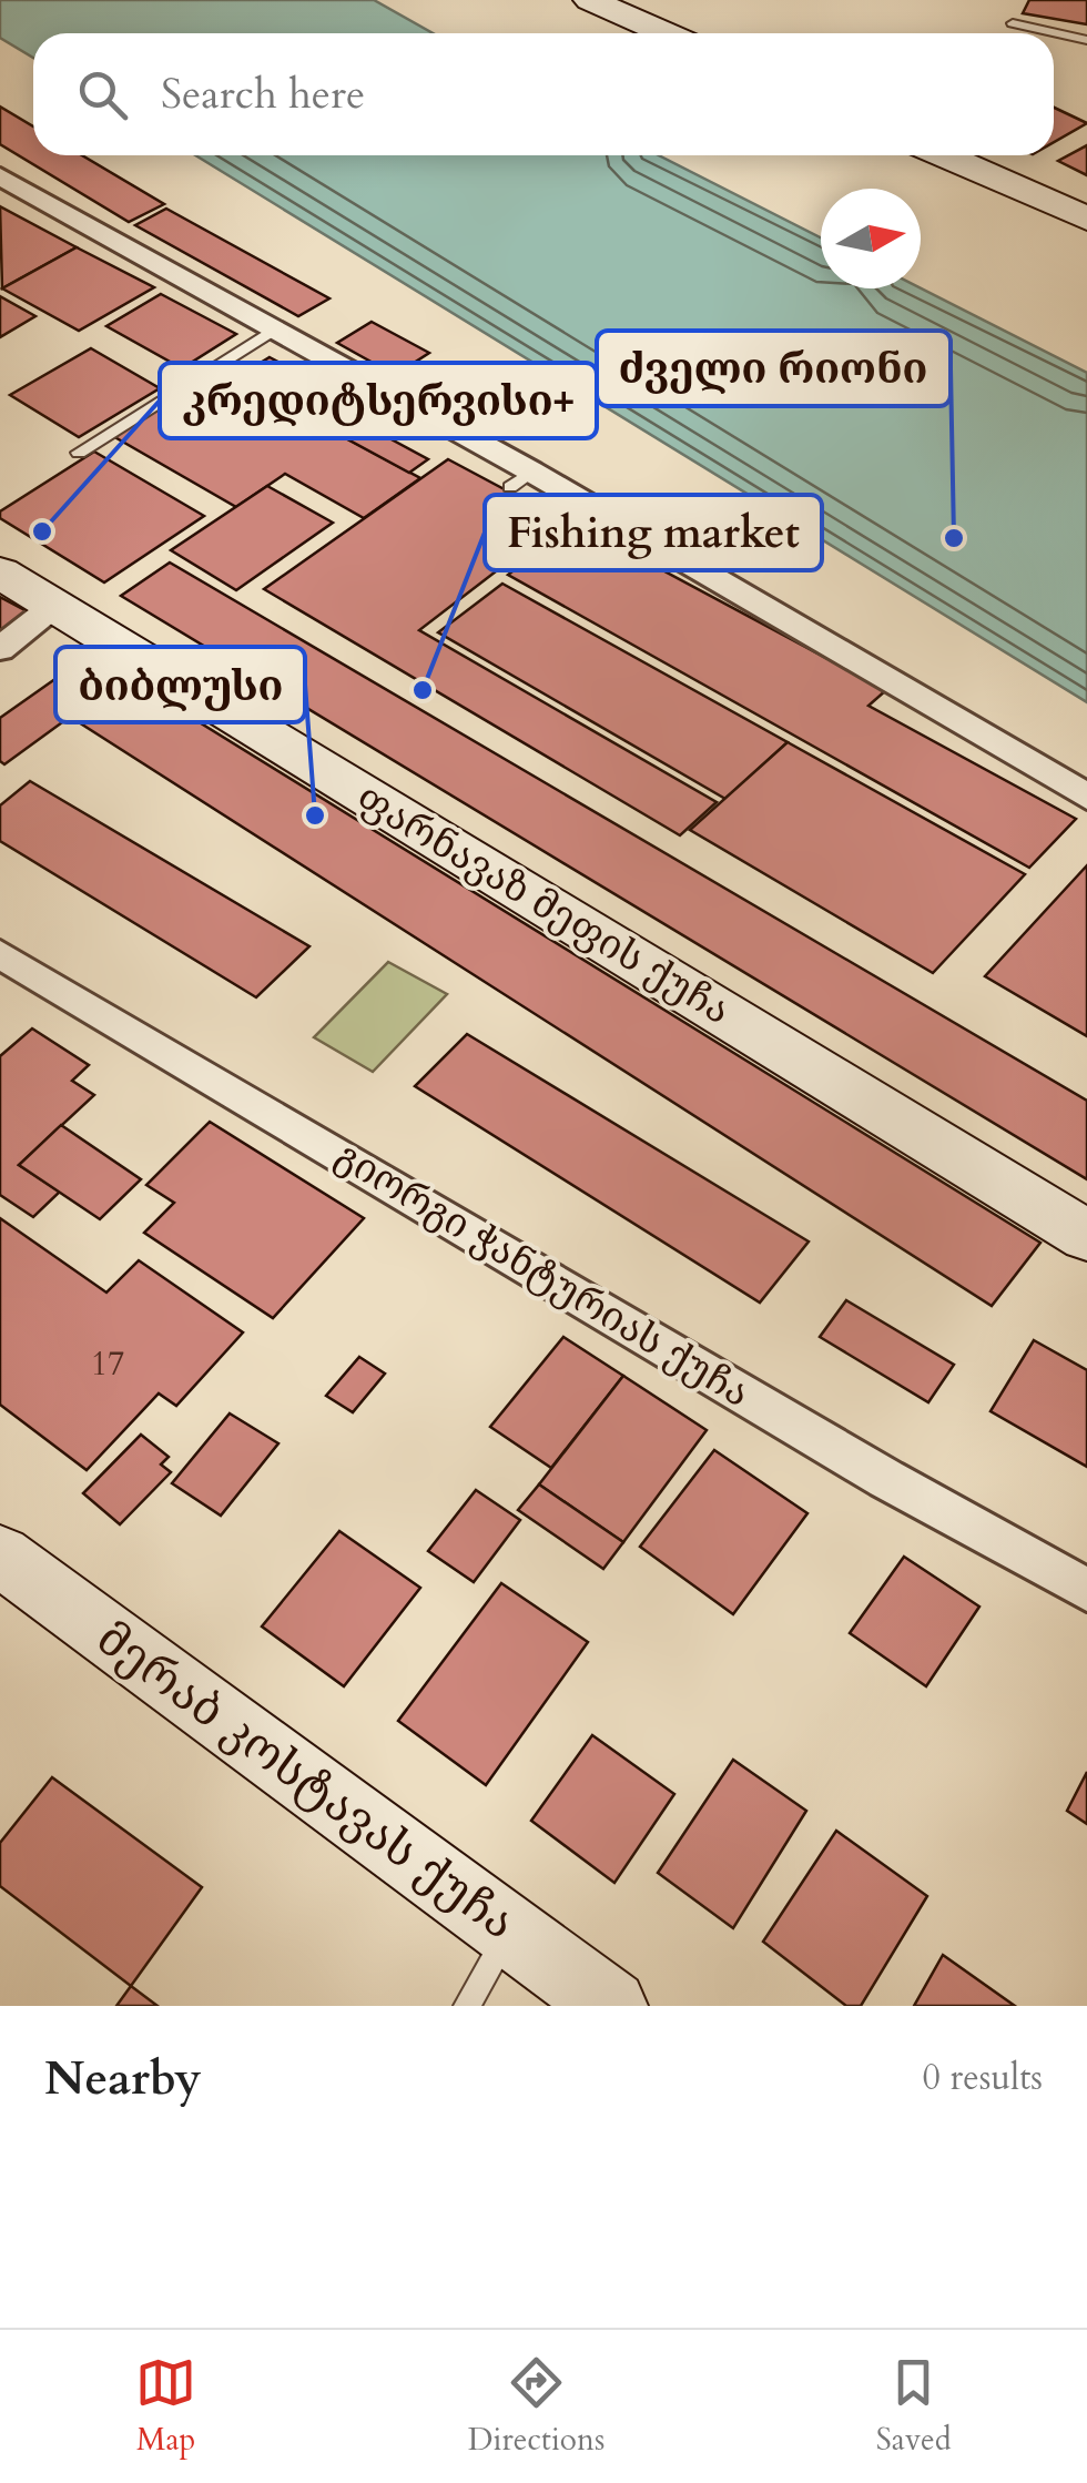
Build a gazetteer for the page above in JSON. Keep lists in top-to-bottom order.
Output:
{
  "streets": {
    "main road": ["ფარნავაზ მეფის ქუჩა", "მერაბ კოსტავას ქუჩა"],
    "street": ["გიორგი ჭანტურიას ქუჩა"]
  },
  "places": [
    "კრედიტსერვისი+",
    "ძველი რიონი",
    "Fishing market",
    "ბიბლუსი"
  ],
  "house_numbers": ["17"],
  "north": "right",
  "page": {
    "search": "Search here",
    "heading": ["Nearby", "0 results"],
    "nav": ["Map", "Directions", "Saved"]
  }
}
